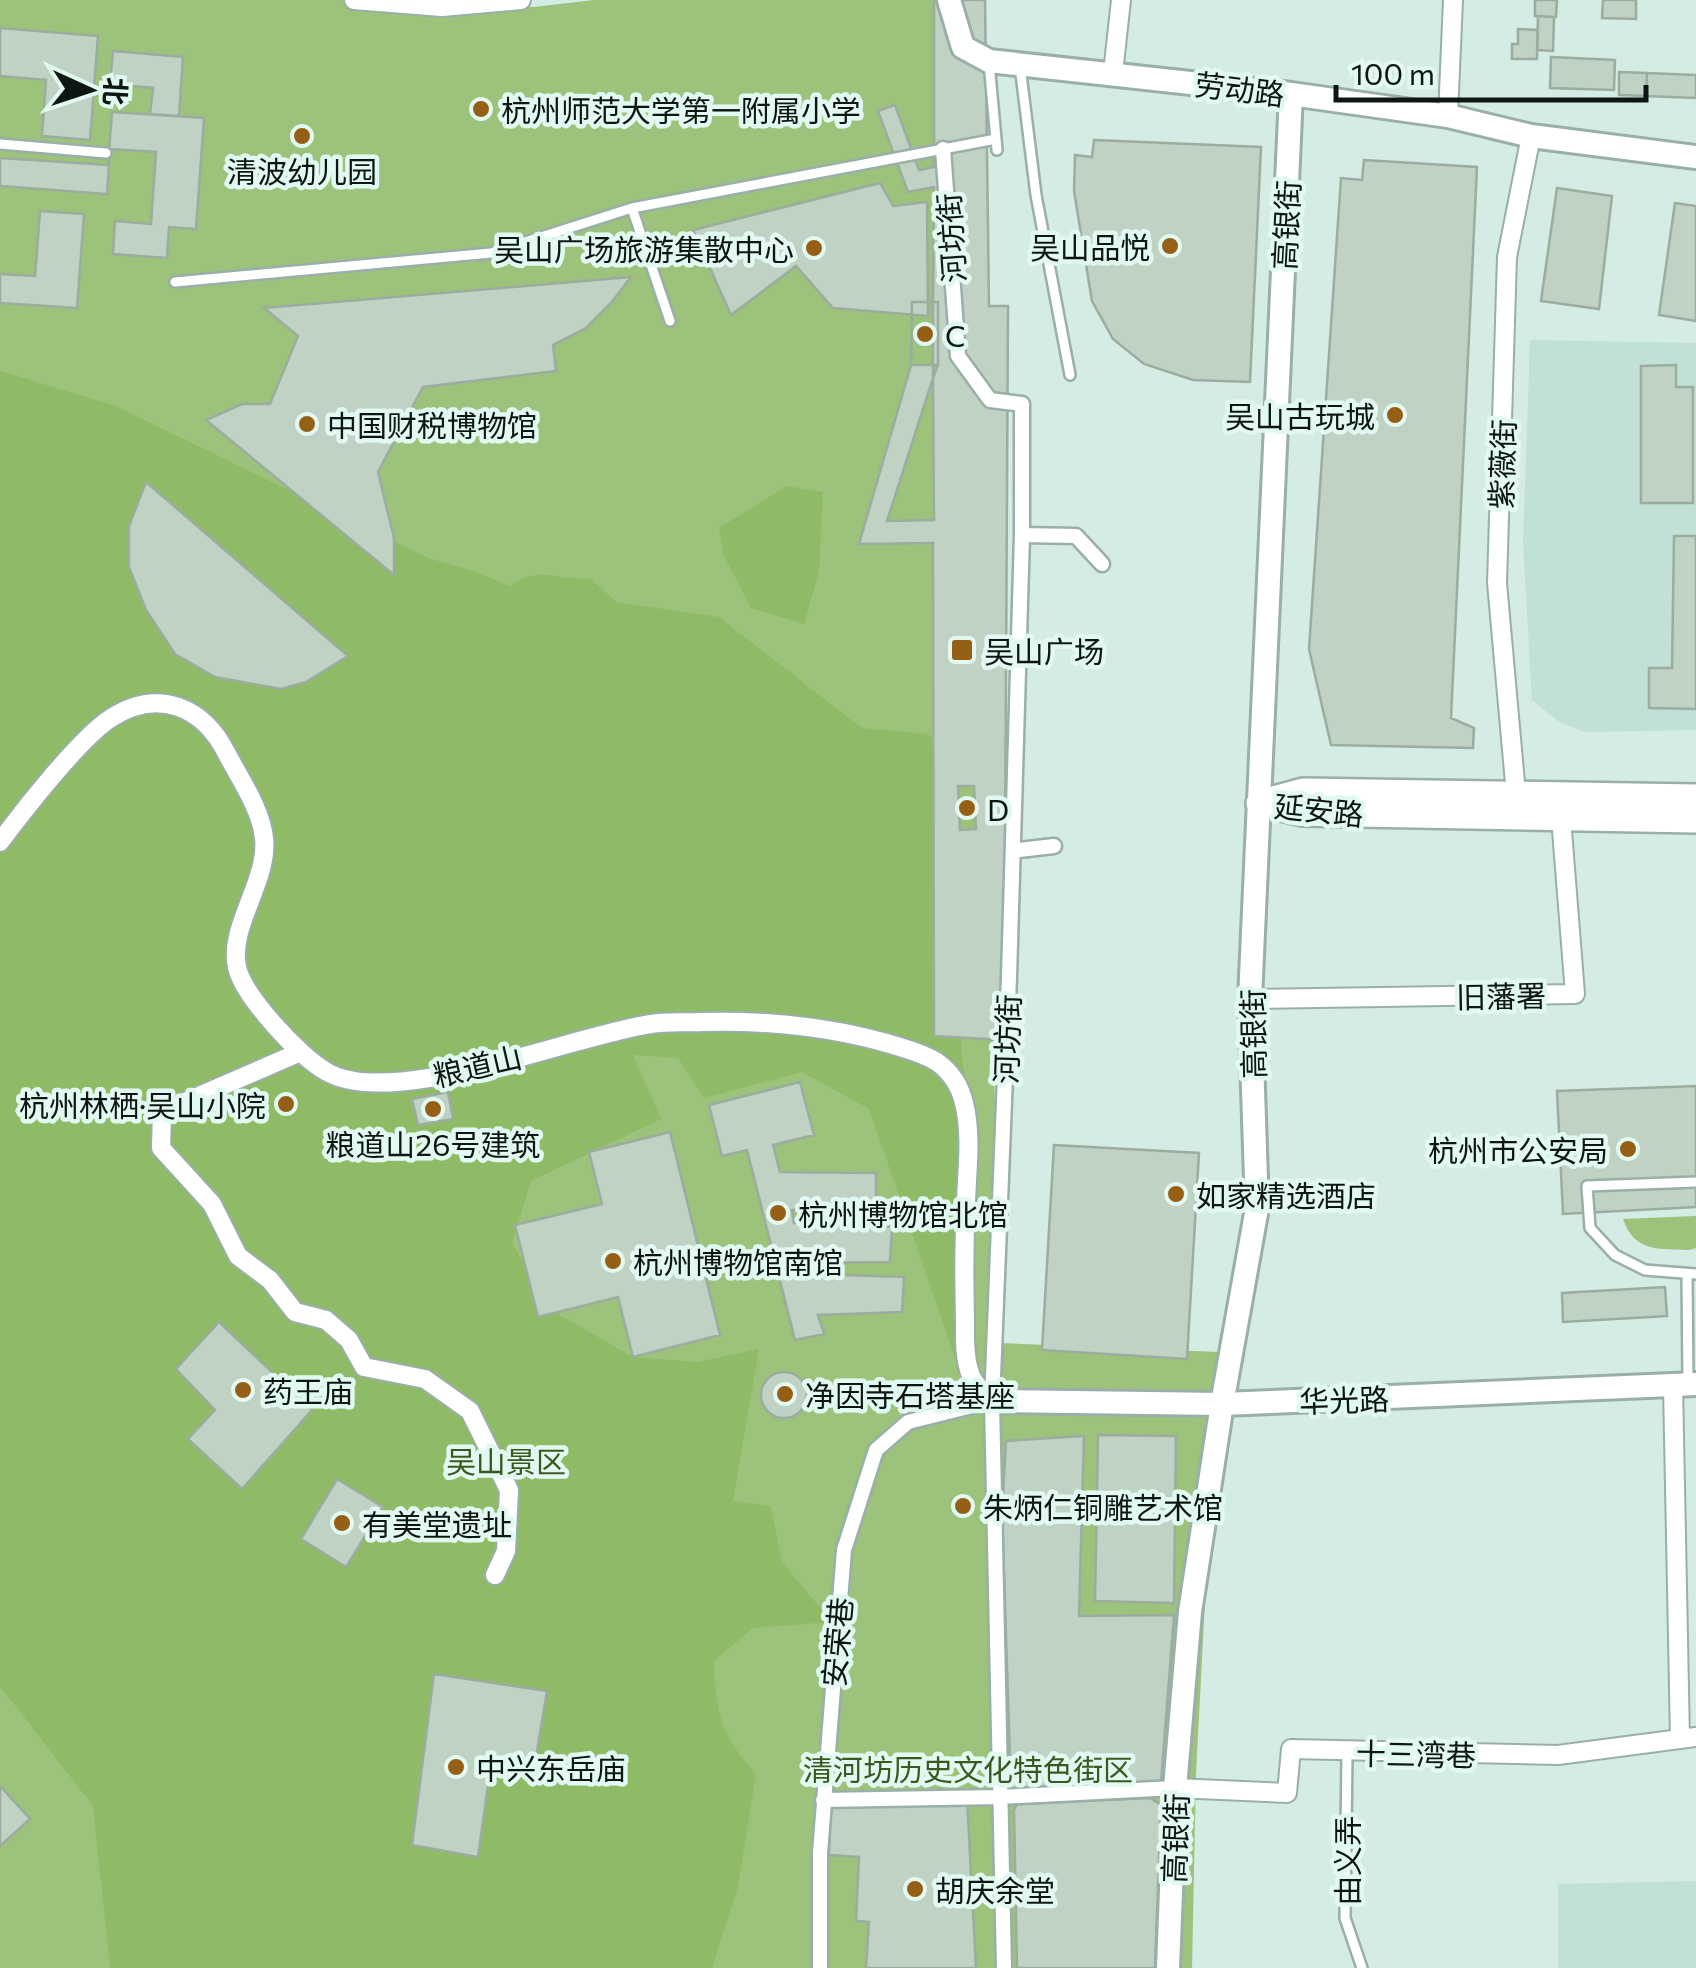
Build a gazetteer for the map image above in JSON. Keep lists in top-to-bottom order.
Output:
{
  "streets": {
    "main road": ["延安路"],
    "street": [
      "劳动路",
      "高银街",
      "河坊街",
      "紫薇街",
      "旧藩署",
      "粮道山",
      "华光路",
      "安荣巷",
      "十三湾巷"
    ],
    "lane": ["由义弄"]
  },
  "crossings": [
    ["劳动路", "高银街"],
    ["劳动路", "紫薇街"],
    ["高银街", "延安路"],
    ["高银街", "旧藩署"],
    ["高银街", "华光路"],
    ["高银街", "十三湾巷"],
    ["河坊街", "粮道山"],
    ["河坊街", "华光路"],
    ["河坊街", "安荣巷"],
    ["紫薇街", "延安路"],
    ["延安路", "旧藩署"],
    ["粮道山", "华光路"],
    ["粮道山", "安荣巷"],
    ["华光路", "安荣巷"],
    ["十三湾巷", "由义弄"]
  ],
  "parks": ["吴山景区", "清河坊历史文化特色街区"],
  "places": {
    "other": [
      "杭州师范大学第一附属小学",
      "清波幼儿园",
      "吴山品悦",
      "吴山广场旅游集散中心",
      "C",
      "吴山古玩城",
      "中国财税博物馆",
      "D",
      "杭州林栖·吴山小院",
      "粮道山26号建筑",
      "杭州市公安局",
      "如家精选酒店",
      "杭州博物馆北馆",
      "杭州博物馆南馆",
      "药王庙",
      "净因寺石塔基座",
      "朱炳仁铜雕艺术馆",
      "有美堂遗址",
      "中兴东岳庙",
      "胡庆余堂"
    ],
    "transit": ["吴山广场"]
  },
  "scale_bar": "100 m",
  "north": "right"
}
